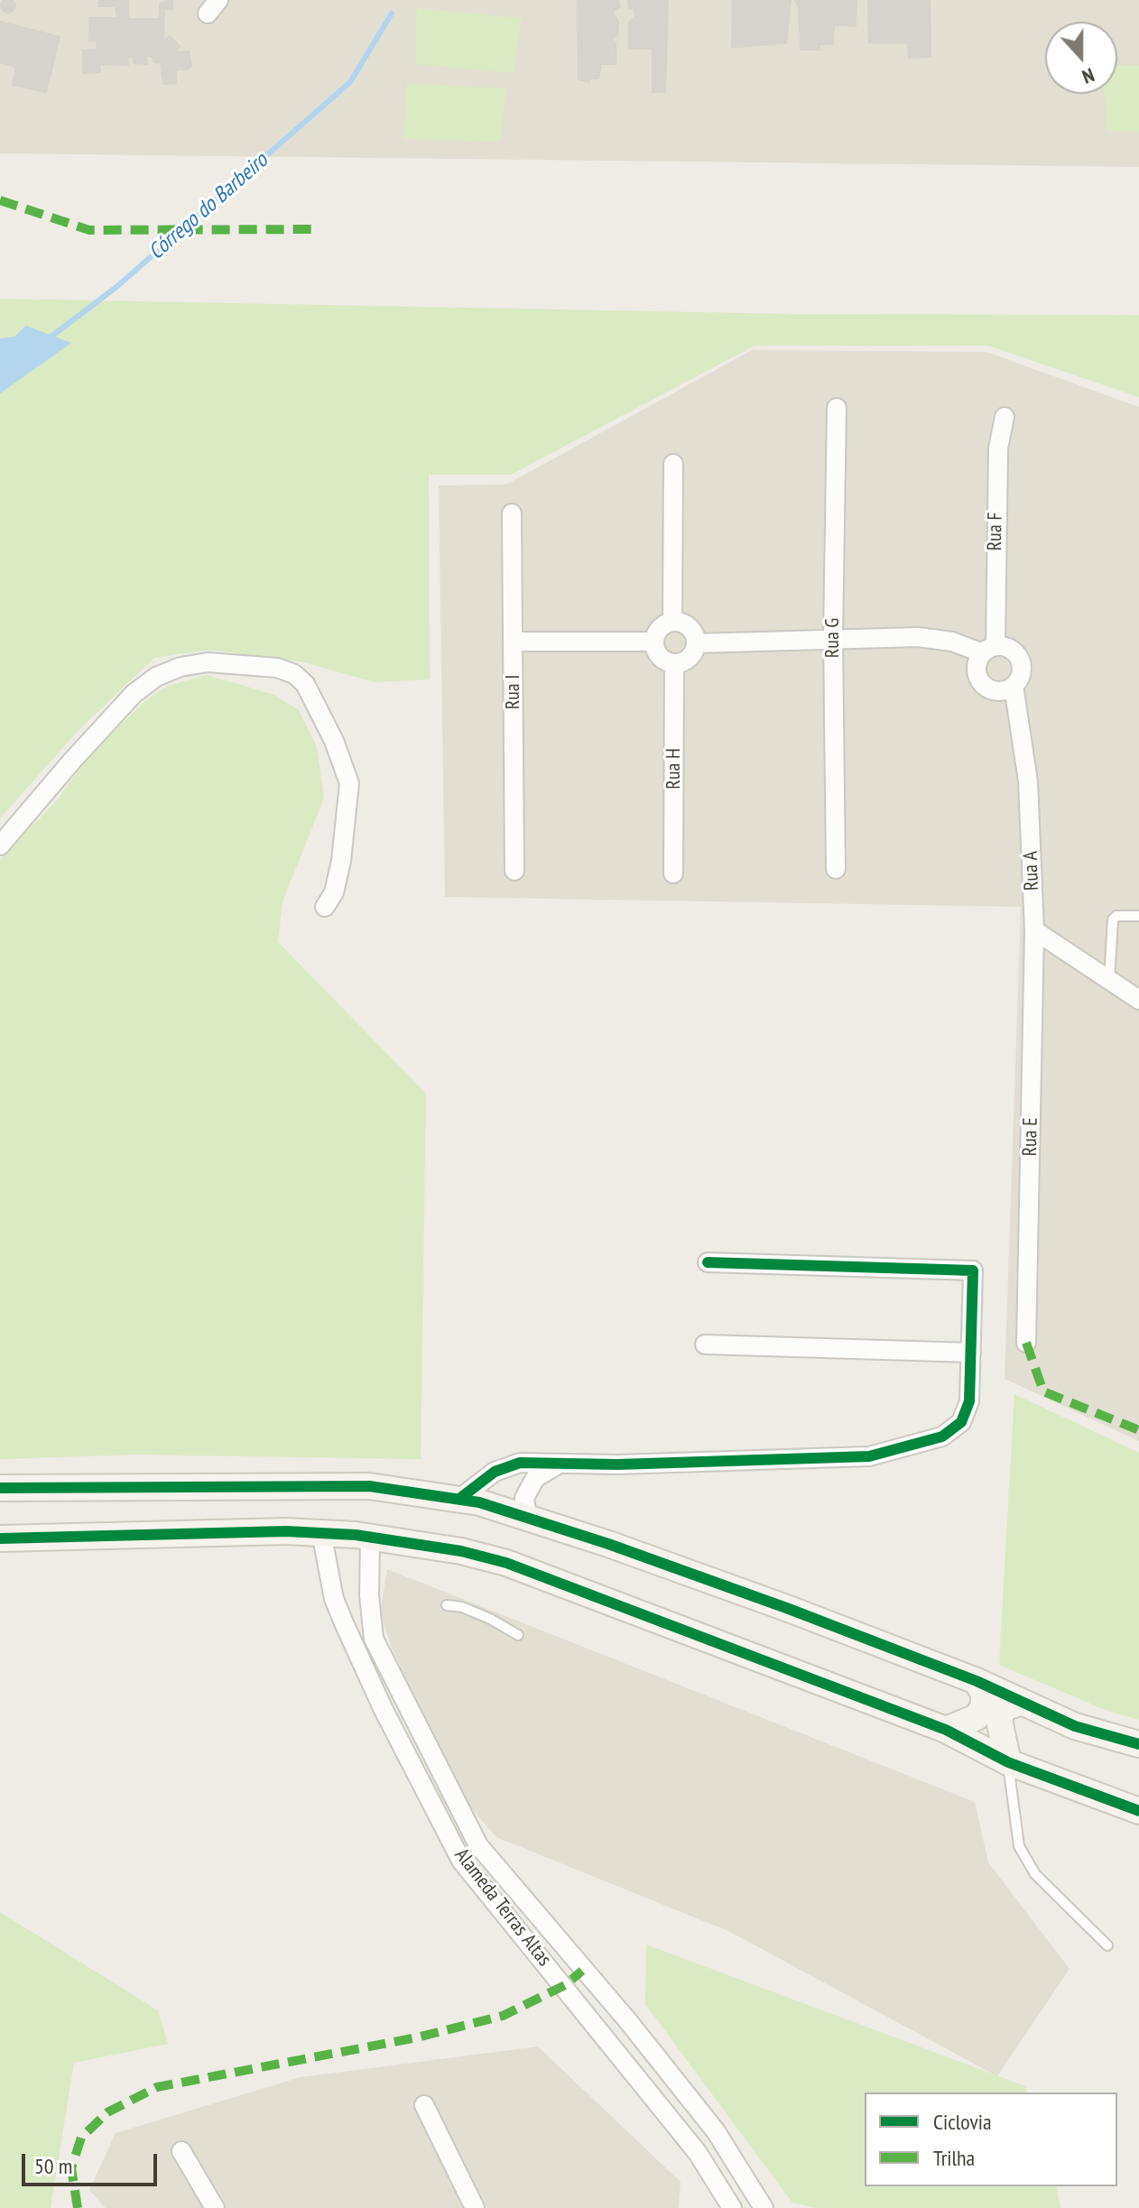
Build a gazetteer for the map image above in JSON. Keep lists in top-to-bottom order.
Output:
{
  "streets": {
    "street": [
      "Rua F",
      "Rua G",
      "Rua I",
      "Rua H",
      "Rua A",
      "Rua E",
      "Alameda Terras Altas"
    ]
  },
  "crossings": [
    ["Rua F", "Rua A"],
    ["Rua A", "Rua E"]
  ],
  "water": ["Córrego do Barbeiro"],
  "legend": ["Ciclovia", "Trilha"],
  "scale_bar": "50 m",
  "north": "bottom"
}
